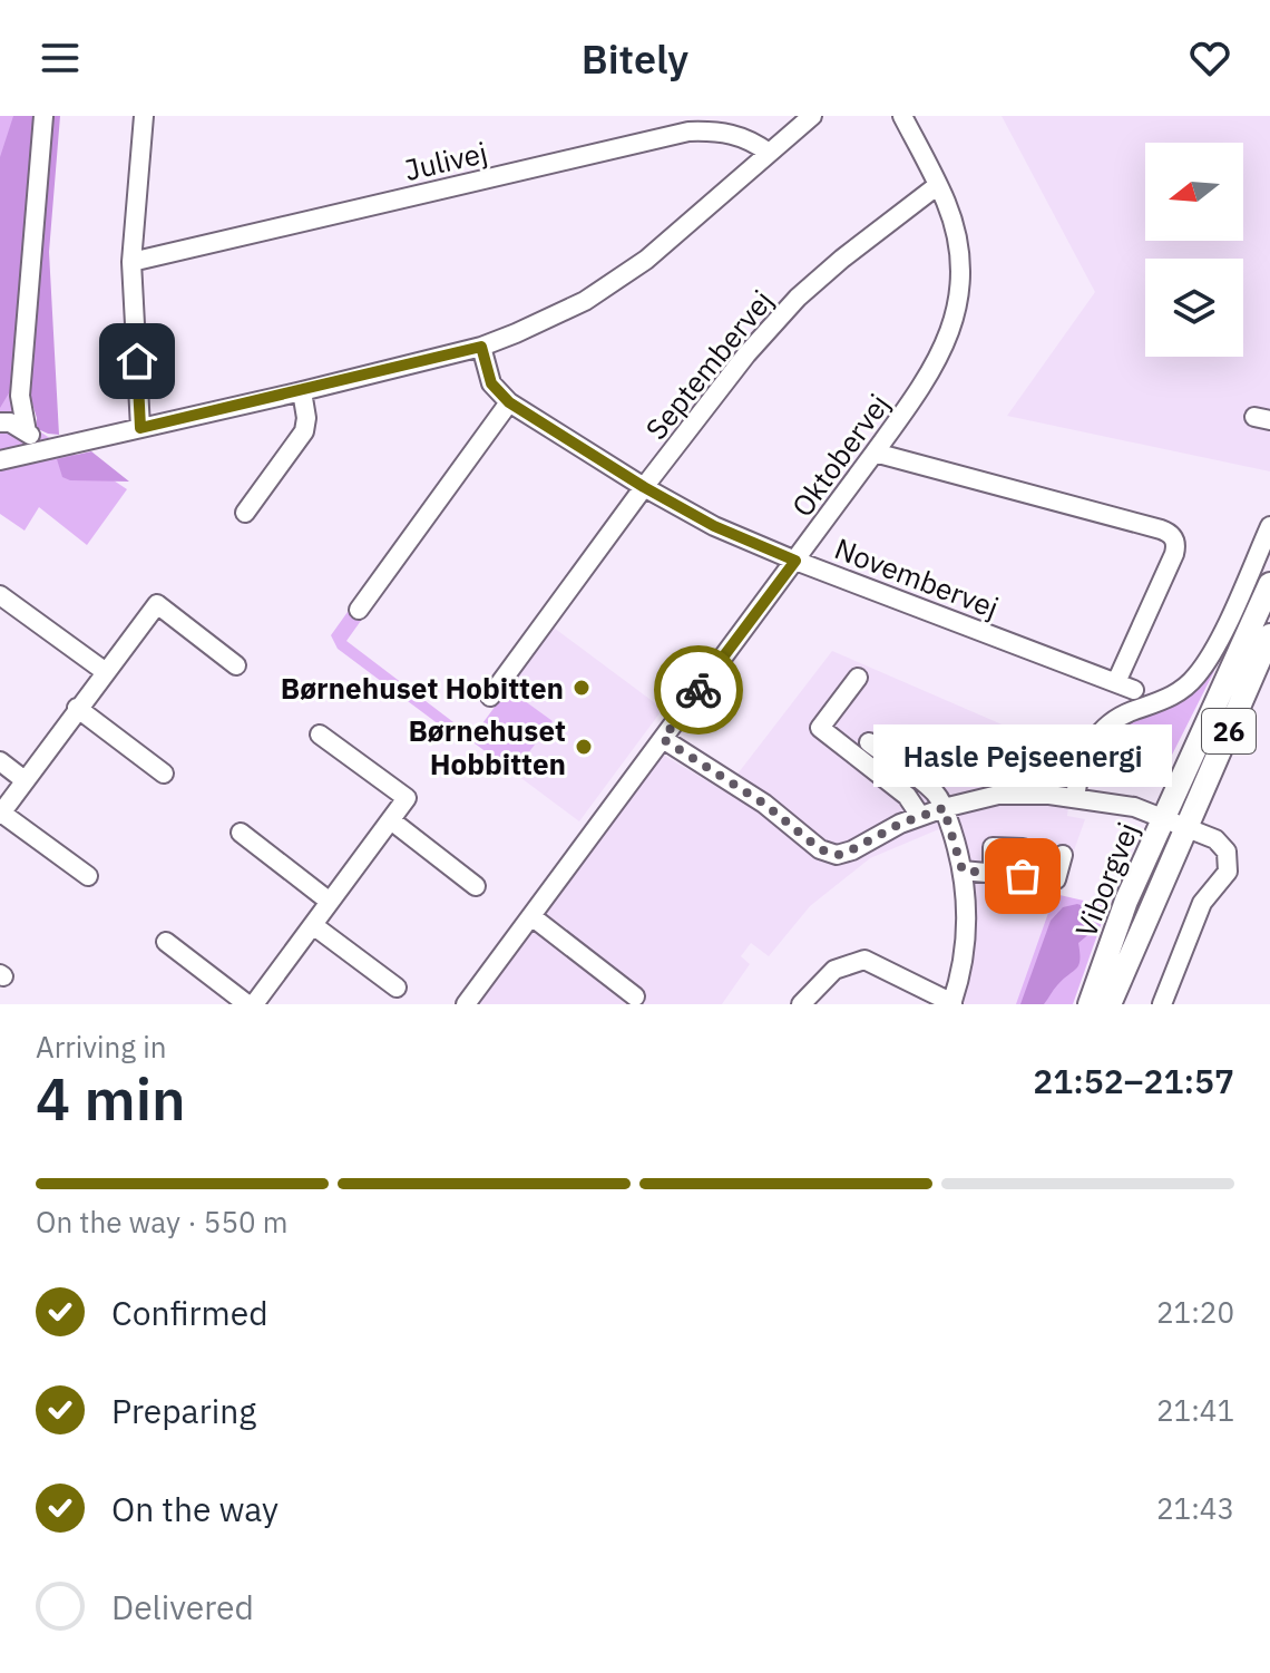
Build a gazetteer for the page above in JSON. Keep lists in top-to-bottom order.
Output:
{
  "streets": {
    "main road": ["26", "Viborgvej"],
    "street": [
      "Julivej",
      "Septembervej",
      "Oktobervej",
      "Novembervej"
    ]
  },
  "crossings": [
    ["Septembervej", "Oktobervej"],
    ["Septembervej", "Novembervej"],
    ["Oktobervej", "Novembervej"]
  ],
  "places": ["Børnehuset Hobitten", "Børnehuset Hobbitten", "Hasle Pejseenergi"],
  "north": "left",
  "page": {
    "header": "Bitely",
    "bubble": "Hasle Pejseenergi",
    "heading": ["4 min", "Arriving in", "21:52–21:57"],
    "bar": "On the way · 550 m",
    "list": [
      ["Confirmed", "21:20"],
      ["Preparing", "21:41"],
      ["On the way", "21:43"],
      "Delivered"
    ]
  }
}
